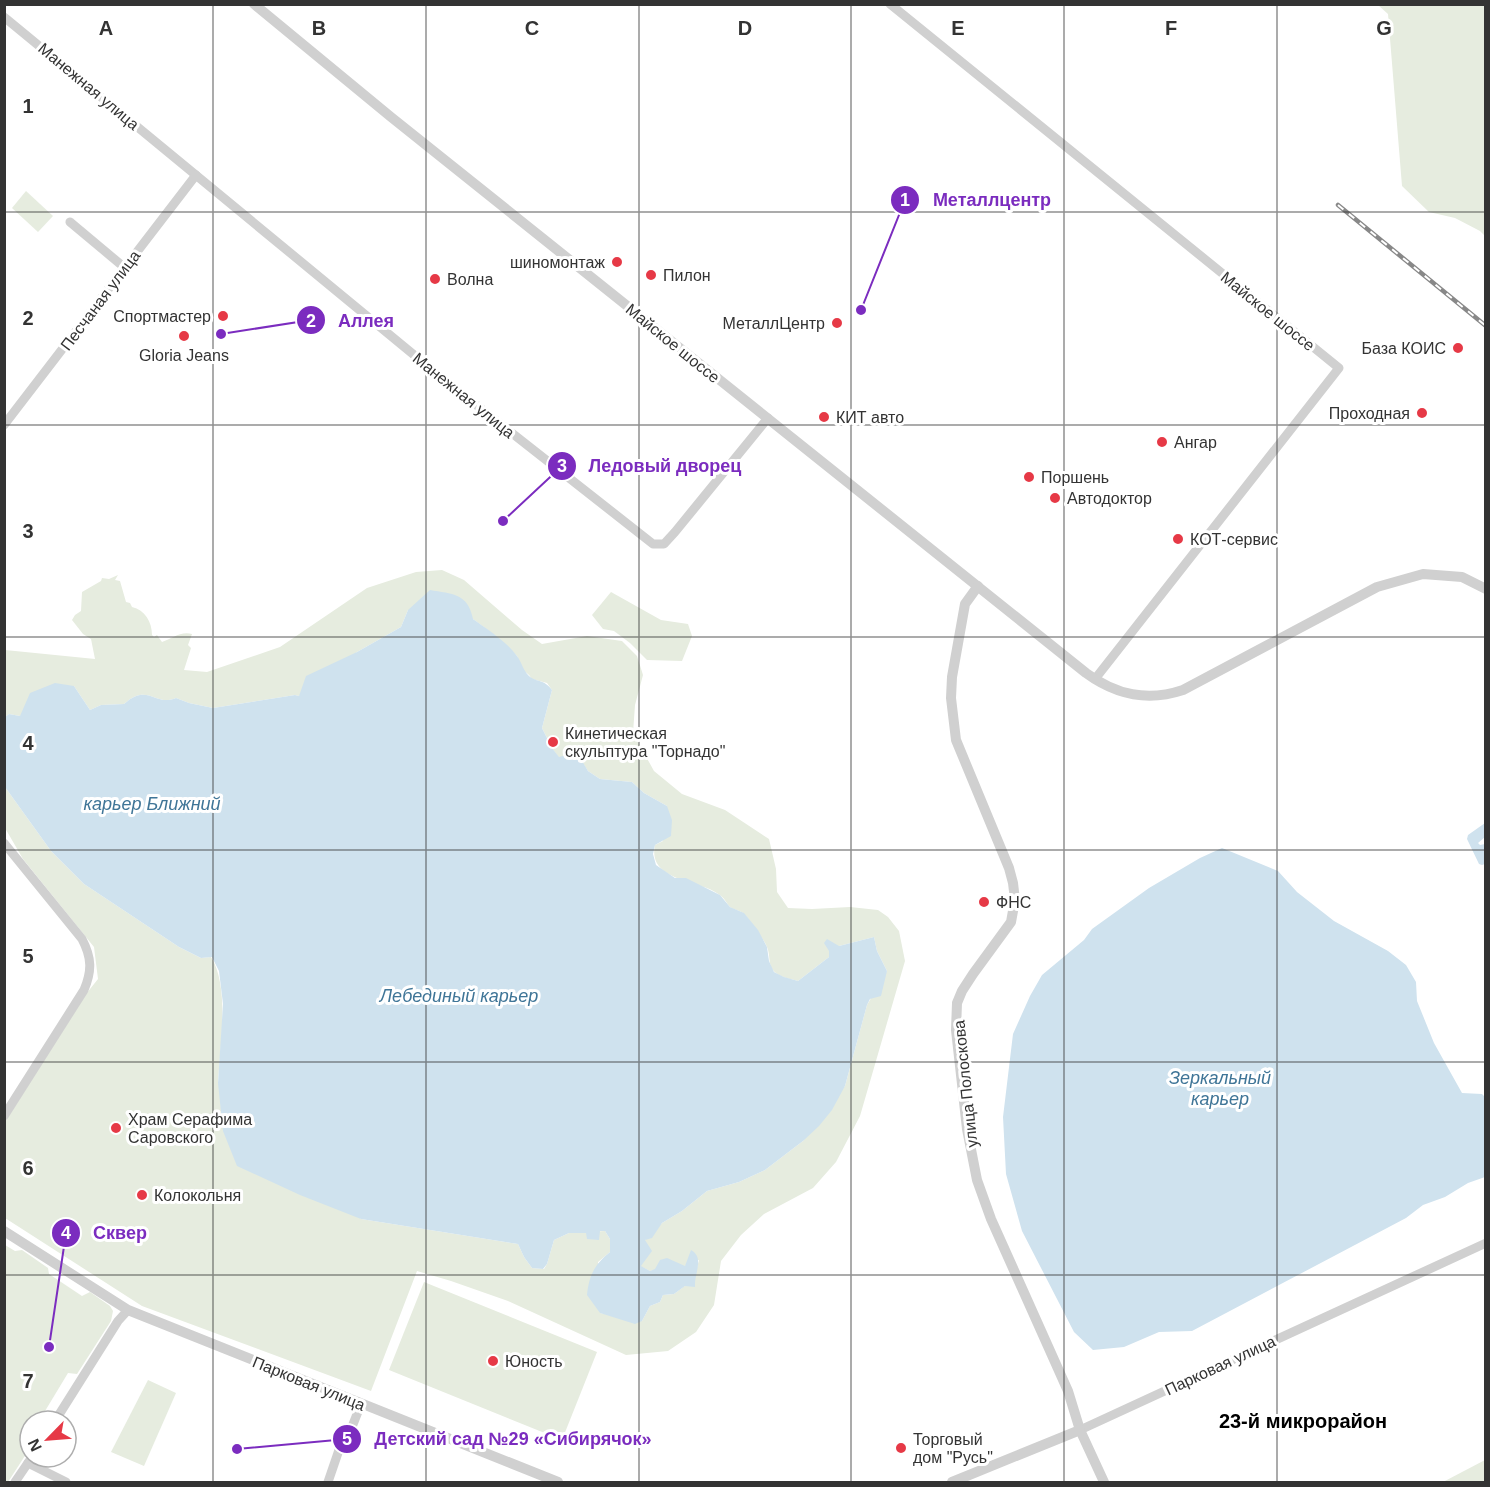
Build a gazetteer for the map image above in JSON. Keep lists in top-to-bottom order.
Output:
{
  "streets": {
    "street": [
      "Манежная улица",
      "Песчаная улица",
      "Майское шоссе",
      "улица Полоскова",
      "Парковая улица"
    ]
  },
  "crossings": [
    ["Манежная улица", "Песчаная улица"],
    ["Манежная улица", "Майское шоссе"],
    ["Майское шоссе", "улица Полоскова"],
    ["улица Полоскова", "Парковая улица"]
  ],
  "districts": ["23-й микрорайон"],
  "water": ["карьер Ближний", "Лебединый карьер", "Зеркальный карьер"],
  "places": [
    "шиномонтаж",
    "Пилон",
    "Волна",
    "Металлцентр",
    "Спортмастер",
    "МеталлЦентр",
    "Аллея",
    "Gloria Jeans",
    "База КОИС",
    "Проходная",
    "КИТ авто",
    "Ангар",
    "Поршень",
    "Автодоктор",
    "Ледовый дворец",
    "КОТ-сервис",
    "Кинетическая скульптура \"Торнадо\"",
    "ФНС",
    "Храм Серафима Саровского",
    "Колокольня",
    "Сквер",
    "Юность",
    "Торговый дом \"Русь\"",
    "Детский сад №29 «Сибирячок»"
  ],
  "north": "bottom left",
  "grid": {
    "columns": [
      "A",
      "B",
      "C",
      "D",
      "E",
      "F",
      "G"
    ],
    "rows": [
      "1",
      "2",
      "3",
      "4",
      "5",
      "6",
      "7"
    ]
  }
}
